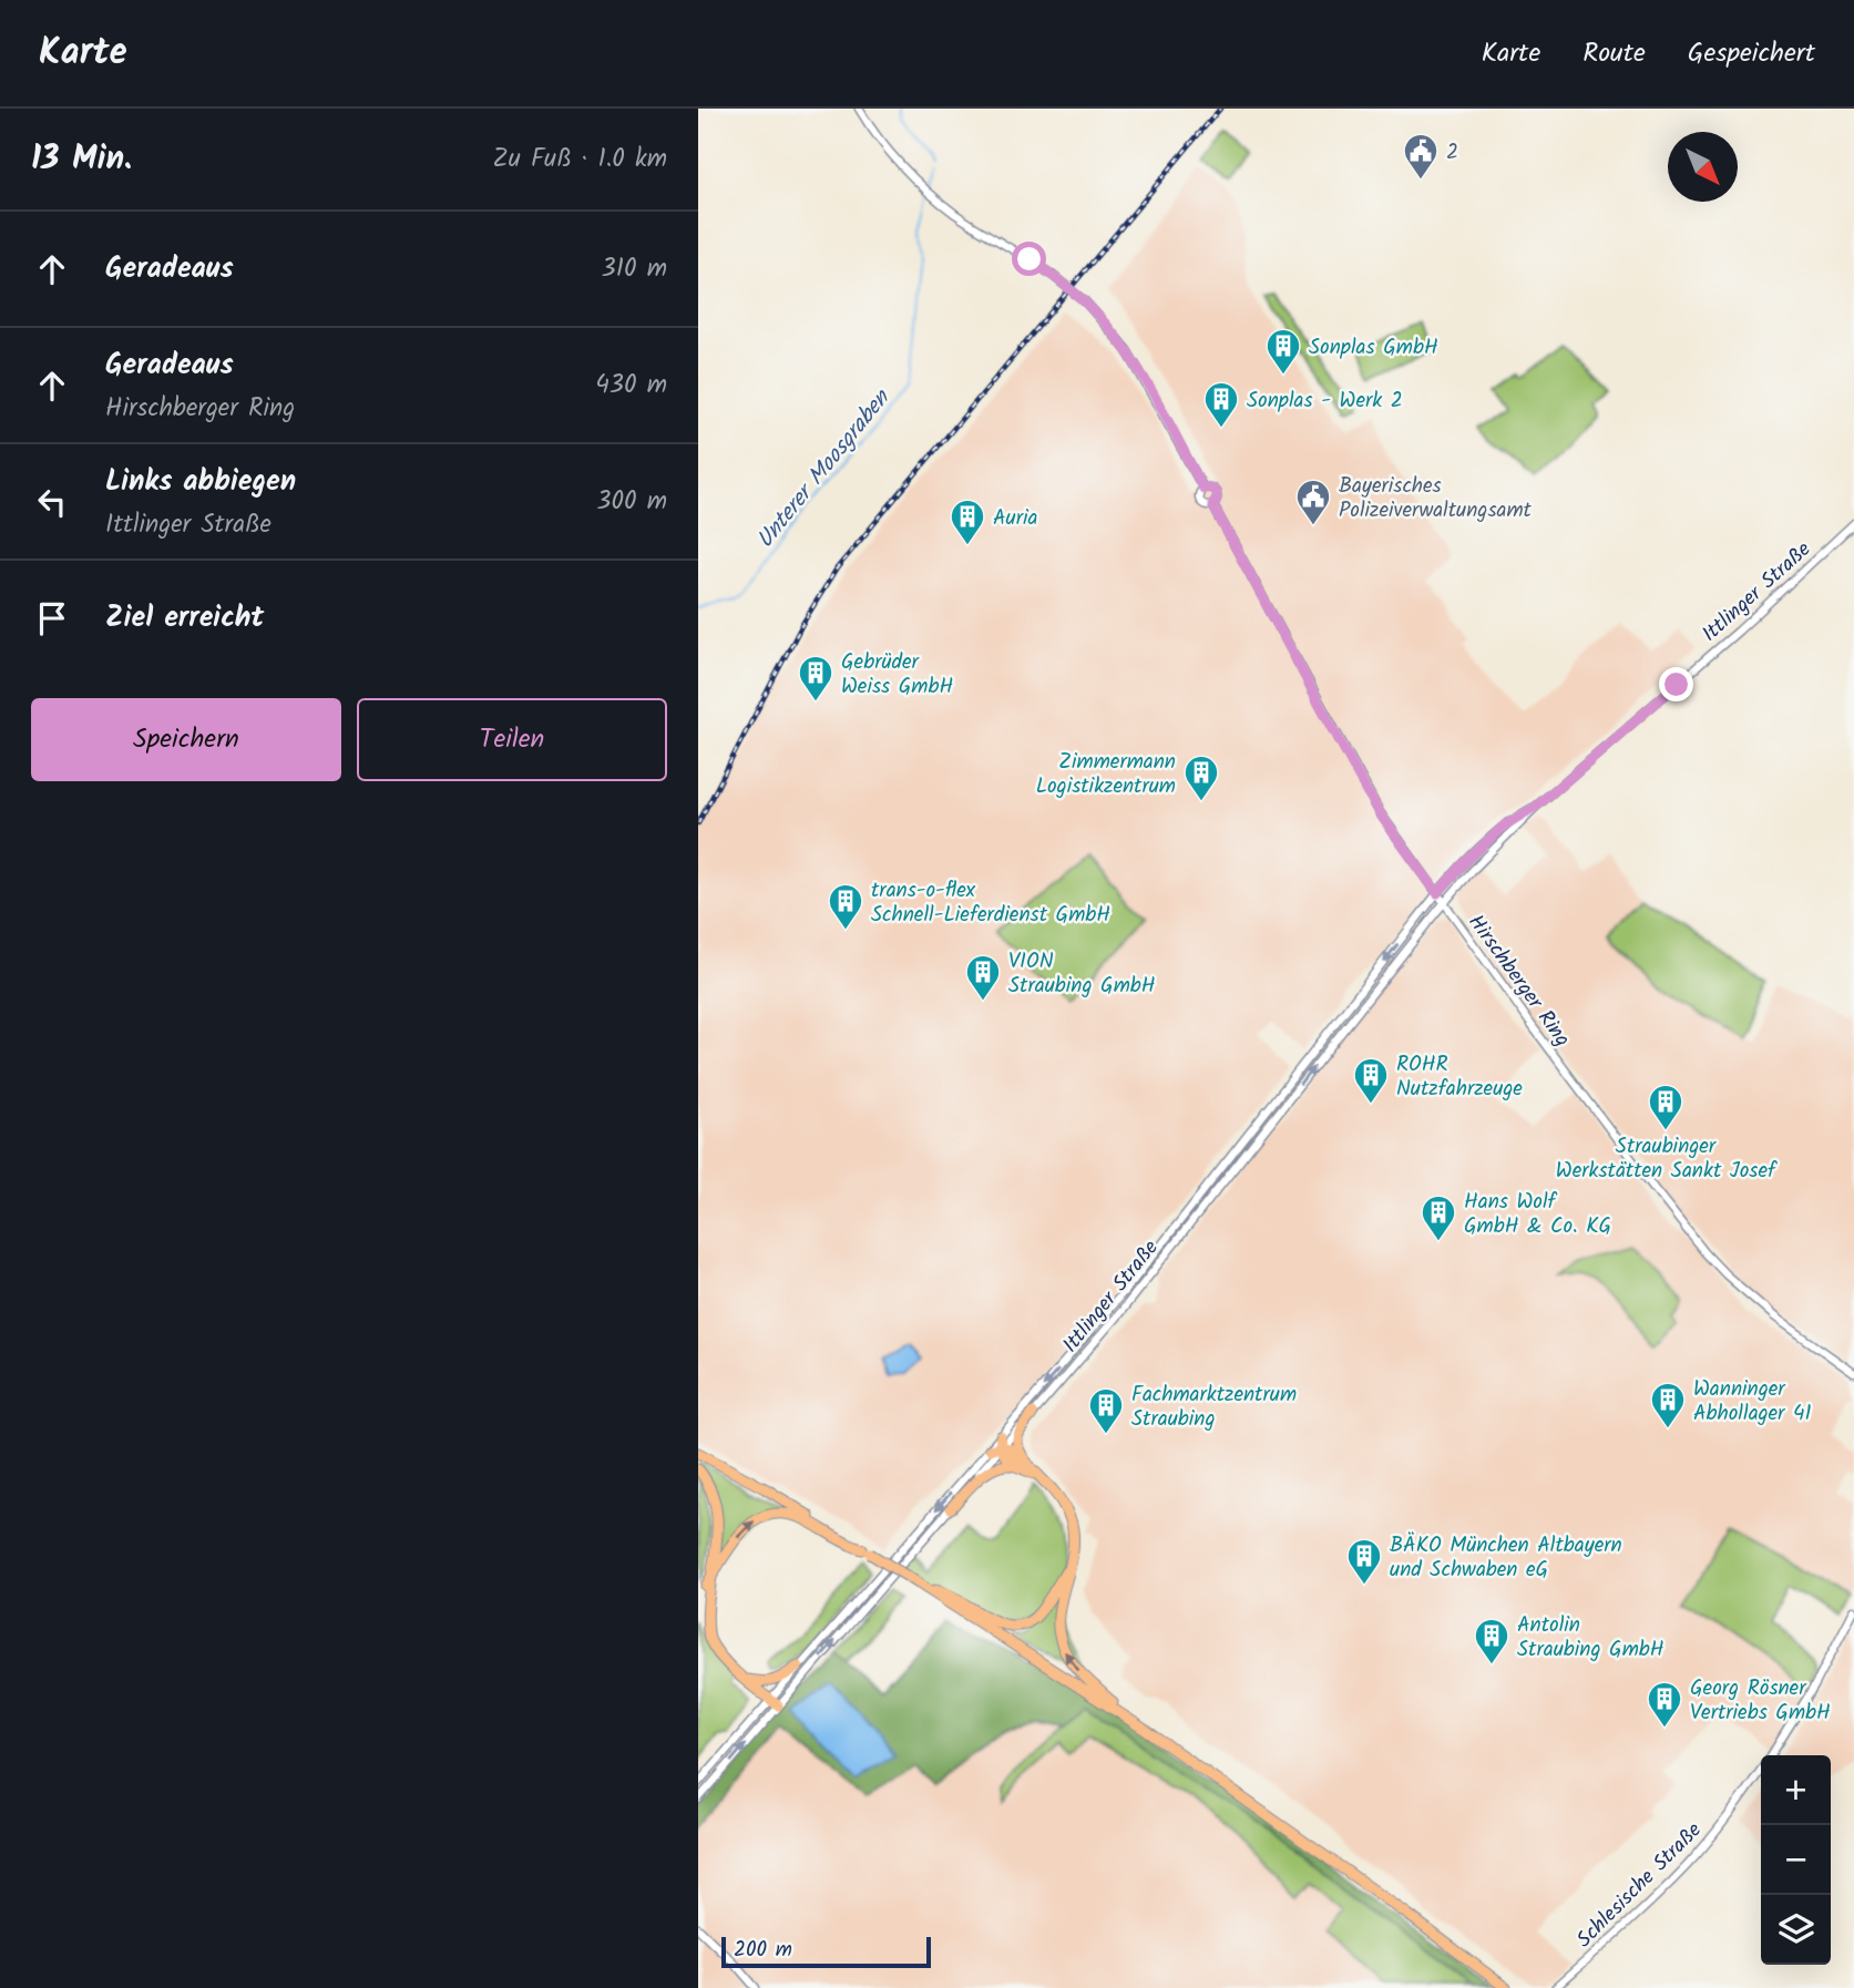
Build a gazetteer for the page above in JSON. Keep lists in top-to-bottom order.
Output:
{
  "streets": {
    "street": ["Ittlinger Straße", "Hirschberger Ring", "Schlesische Straße"]
  },
  "crossings": [
    ["Ittlinger Straße", "Hirschberger Ring"]
  ],
  "water": ["Unterer Moosgraben"],
  "places": {
    "public building": ["2", "Bayerisches Polizeiverwaltungsamt"],
    "building": [
      "Sonplas GmbH",
      "Sonplas - Werk 2",
      "Auria",
      "Gebrüder Weiss GmbH",
      "Zimmermann Logistikzentrum",
      "trans-o-flex Schnell-Lieferdienst GmbH",
      "VION Straubing GmbH",
      "ROHR Nutzfahrzeuge",
      "Straubinger Werkstätten Sankt Josef",
      "Hans Wolf GmbH & Co. KG",
      "Wanninger Abhollager 41",
      "Fachmarktzentrum Straubing",
      "BÄKO München Altbayern und Schwaben eG",
      "Antolin Straubing GmbH",
      "Georg Rösner Vertriebs GmbH"
    ]
  },
  "scale_bar": "200 m",
  "north": "bottom right",
  "page": {
    "header": "Karte",
    "nav": ["Karte", "Route", "Gespeichert"],
    "heading": ["13 Min.", "Zu Fuß · 1.0 km"],
    "list": [
      ["Geradeaus", "310 m"],
      ["Geradeaus", "Hirschberger Ring", "430 m"],
      ["Links abbiegen", "Ittlinger Straße", "300 m"],
      "Ziel erreicht"
    ],
    "buttons": ["Speichern", "Teilen"],
    "map_buttons": ["+", "−"],
    "scale": "200 m"
  }
}
